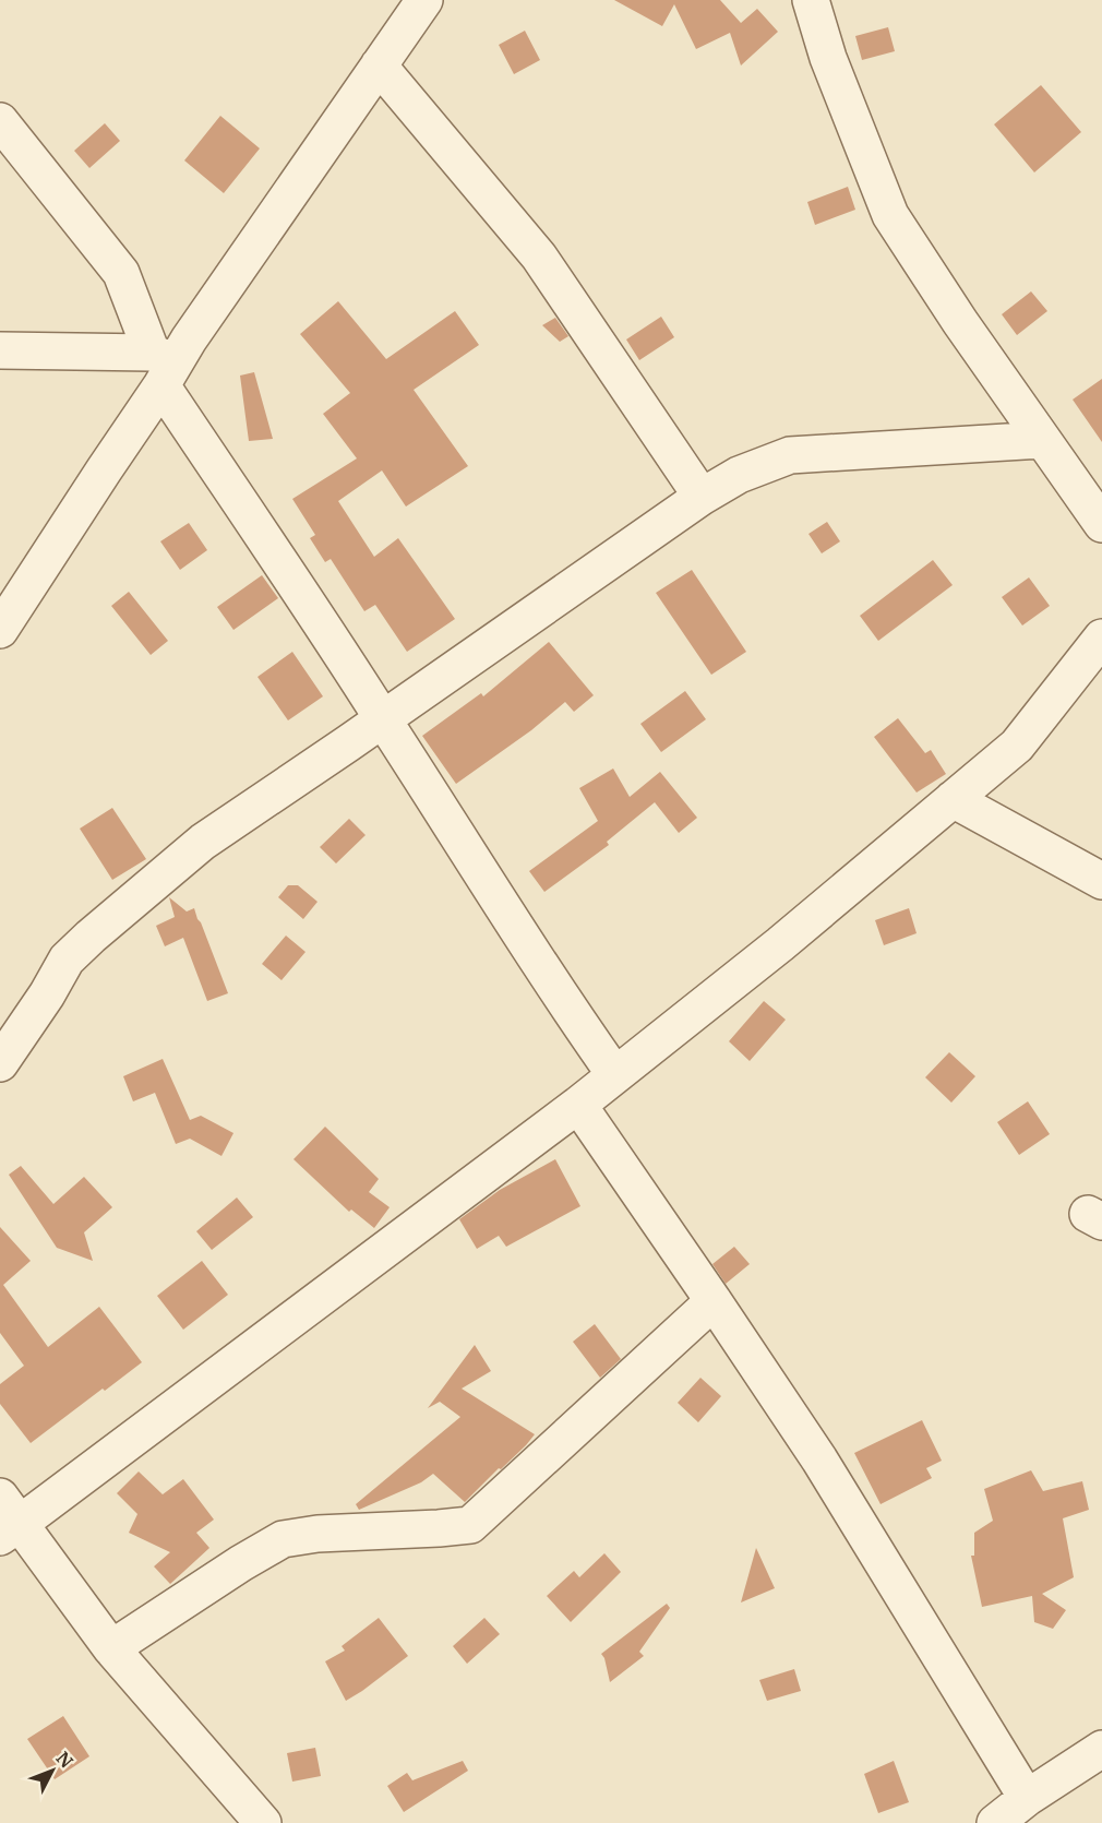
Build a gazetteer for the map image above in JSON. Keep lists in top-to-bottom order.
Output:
{
  "north": "top right"
}
